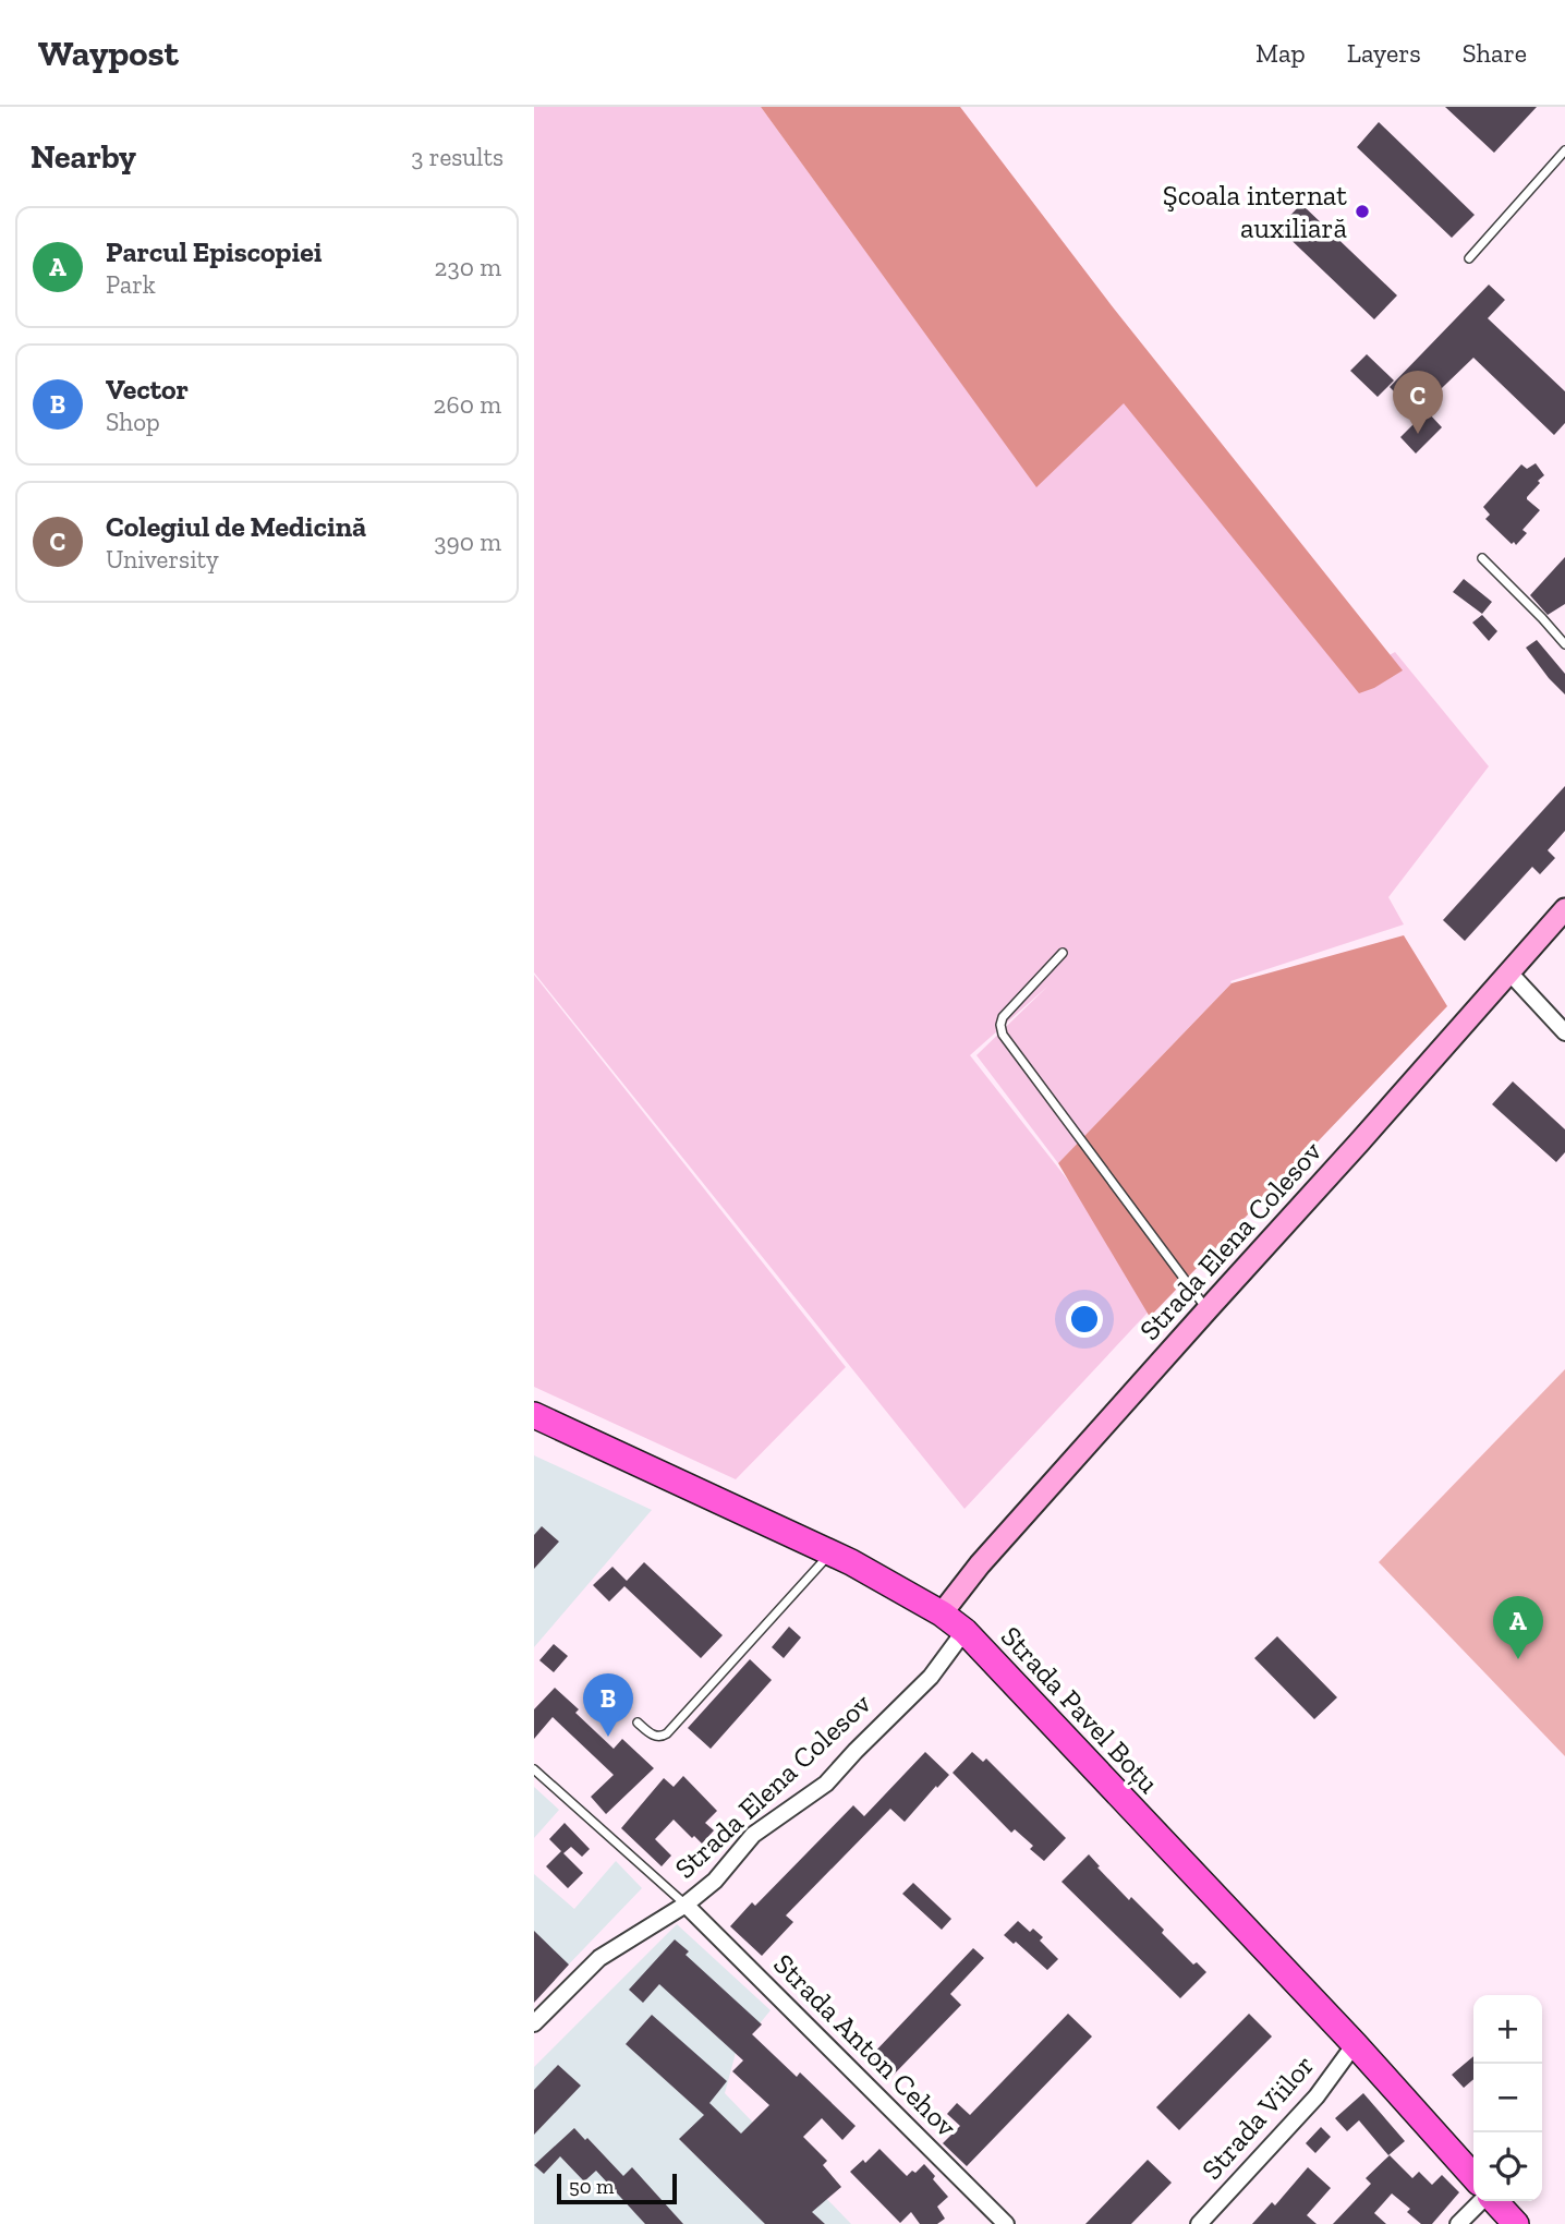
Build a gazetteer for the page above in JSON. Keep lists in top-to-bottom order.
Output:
{
  "streets": {
    "main road": ["Strada Pavel Boțu"],
    "street": ["Strada Elena Colesov", "Strada Anton Cehov", "Strada Viilor"]
  },
  "crossings": [
    ["Strada Elena Colesov", "Strada Pavel Boțu"],
    ["Strada Elena Colesov", "Strada Anton Cehov"],
    ["Strada Pavel Boțu", "Strada Viilor"]
  ],
  "places": ["Şcoala internat auxiliară"],
  "scale_bar": "50 m",
  "page": {
    "header": "Waypost",
    "nav": ["Map", "Layers", "Share"],
    "heading": ["Nearby", "3 results"],
    "list": [
      {
        "mark": "A",
        "name": "Parcul Episcopiei",
        "note": "Park",
        "value": "230 m"
      },
      {
        "mark": "B",
        "name": "Vector",
        "note": "Shop",
        "value": "260 m"
      },
      {
        "mark": "C",
        "name": "Colegiul de Medicină",
        "note": "University",
        "value": "390 m"
      }
    ],
    "pins": ["C", "A", "B"],
    "map_buttons": ["+", "−"],
    "scale": "50 m"
  }
}
